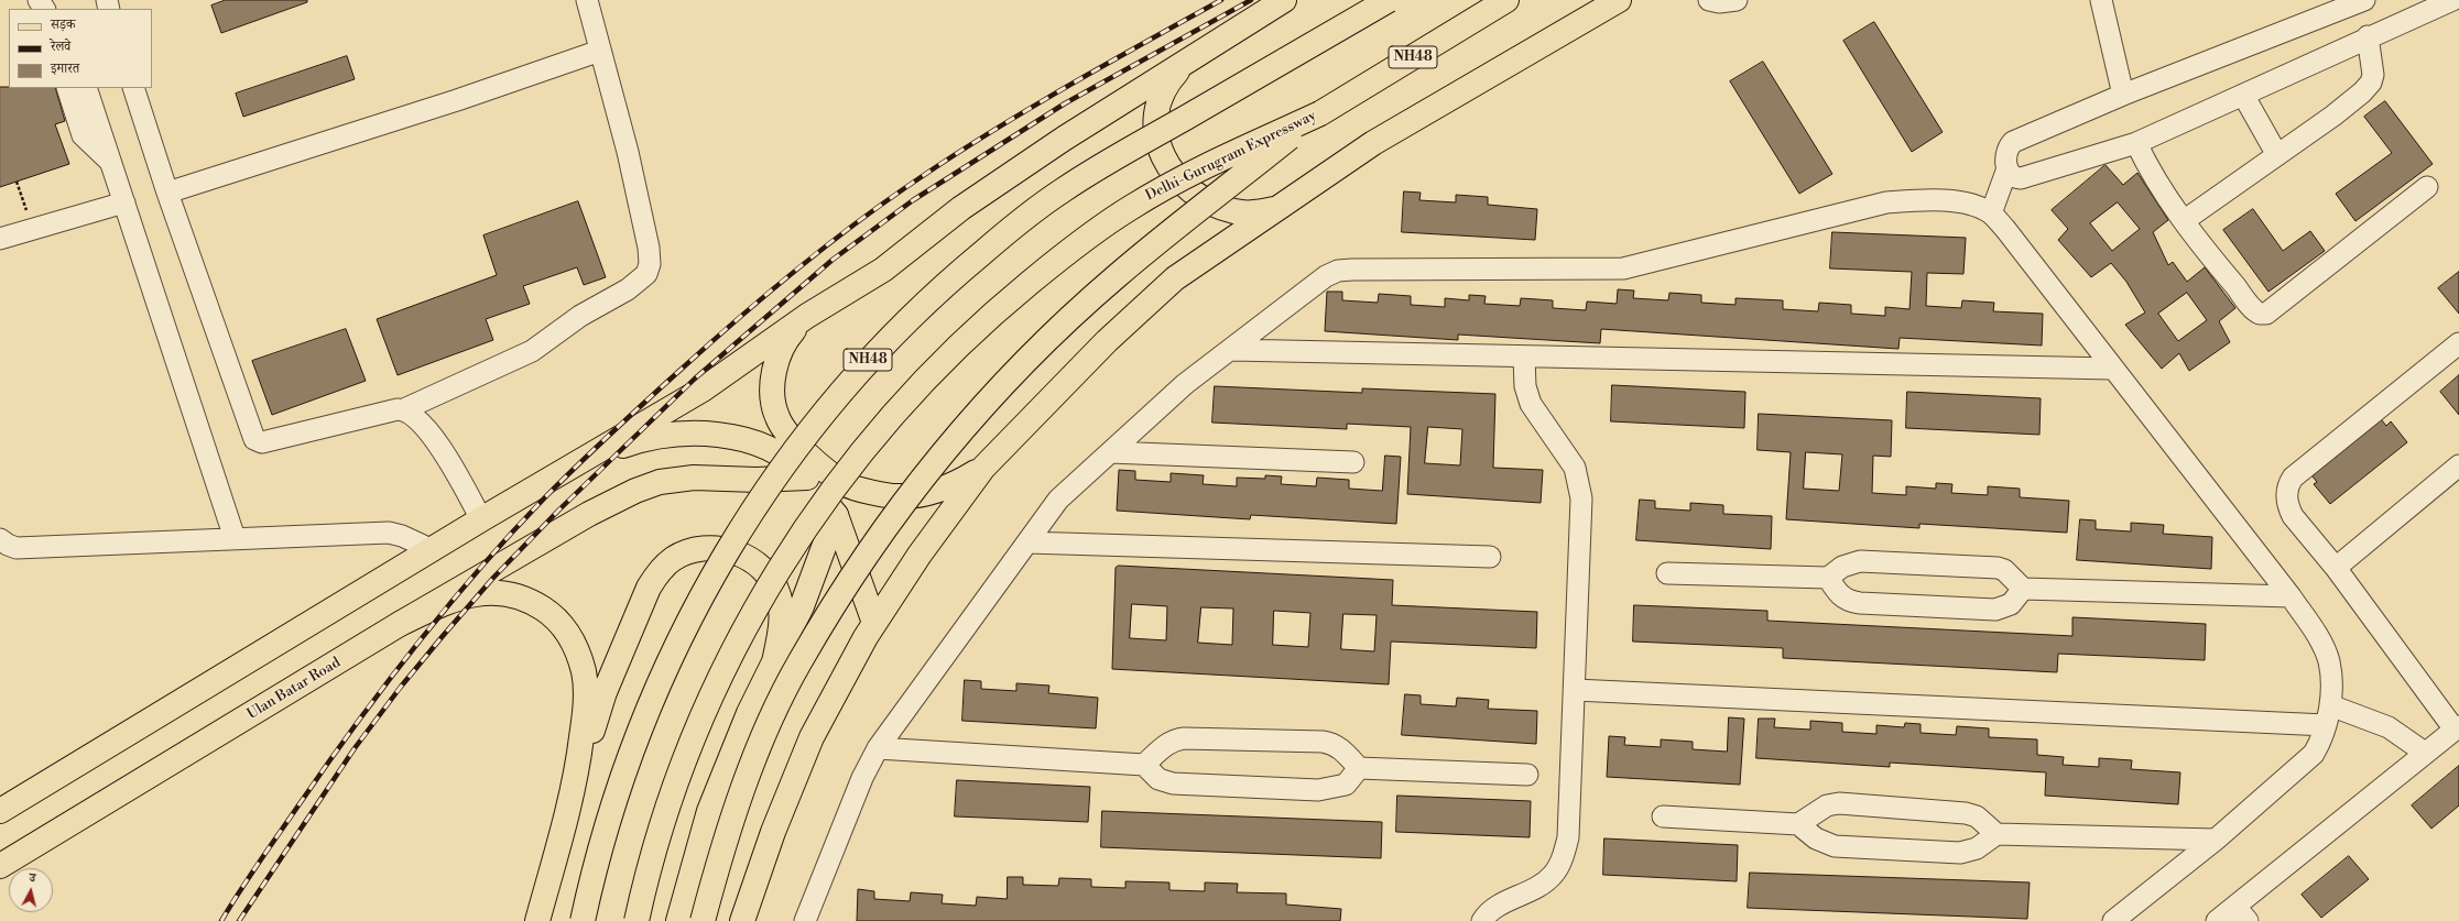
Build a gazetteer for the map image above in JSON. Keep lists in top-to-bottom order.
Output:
{
  "streets": {
    "main road": ["NH48", "Delhi-Gurugram Expressway", "Ulan Batar Road"]
  },
  "legend": ["सड़क", "रेलवे", "इमारत"],
  "north": "top"
}
